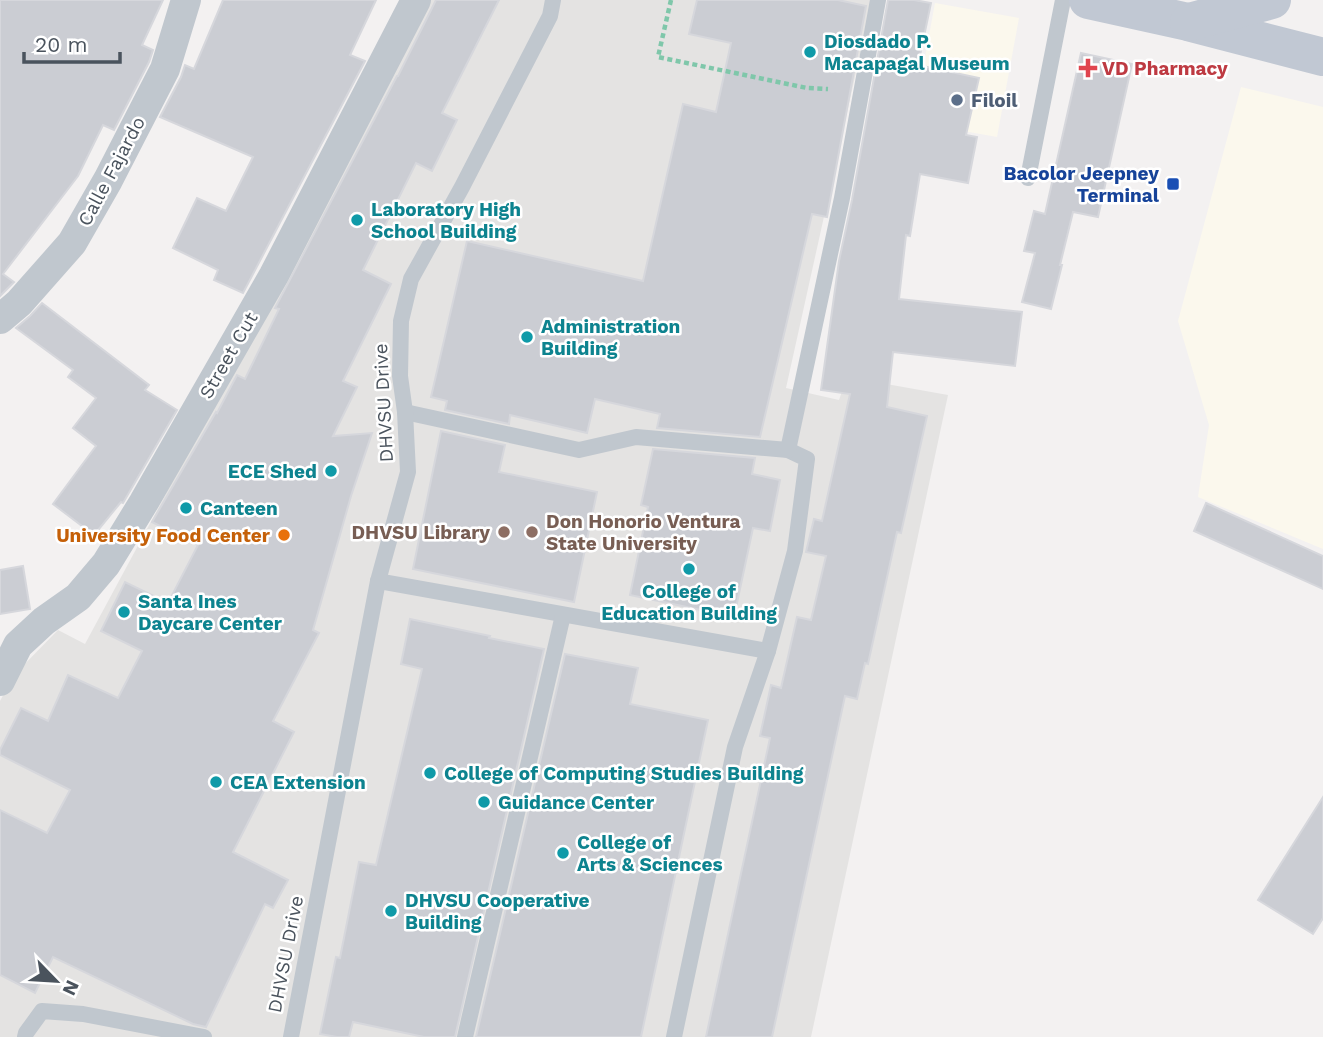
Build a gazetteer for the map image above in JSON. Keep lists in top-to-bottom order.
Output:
{
  "streets": {
    "street": ["Calle Fajardo", "Street Cut"],
    "lane": ["DHVSU Drive"]
  },
  "places": {
    "other": [
      "Diosdado P. Macapagal Museum",
      "Filoil",
      "Laboratory High School Building",
      "Administration Building",
      "ECE Shed",
      "Canteen",
      "DHVSU Library",
      "Don Honorio Ventura State University",
      "University Food Center",
      "College of Education Building",
      "Santa Ines Daycare Center",
      "College of Computing Studies Building",
      "CEA Extension",
      "Guidance Center",
      "College of Arts & Sciences",
      "DHVSU Cooperative Building"
    ],
    "health": ["VD Pharmacy"],
    "transit": ["Bacolor Jeepney Terminal"]
  },
  "scale_bar": "20 m",
  "north": "bottom right"
}
